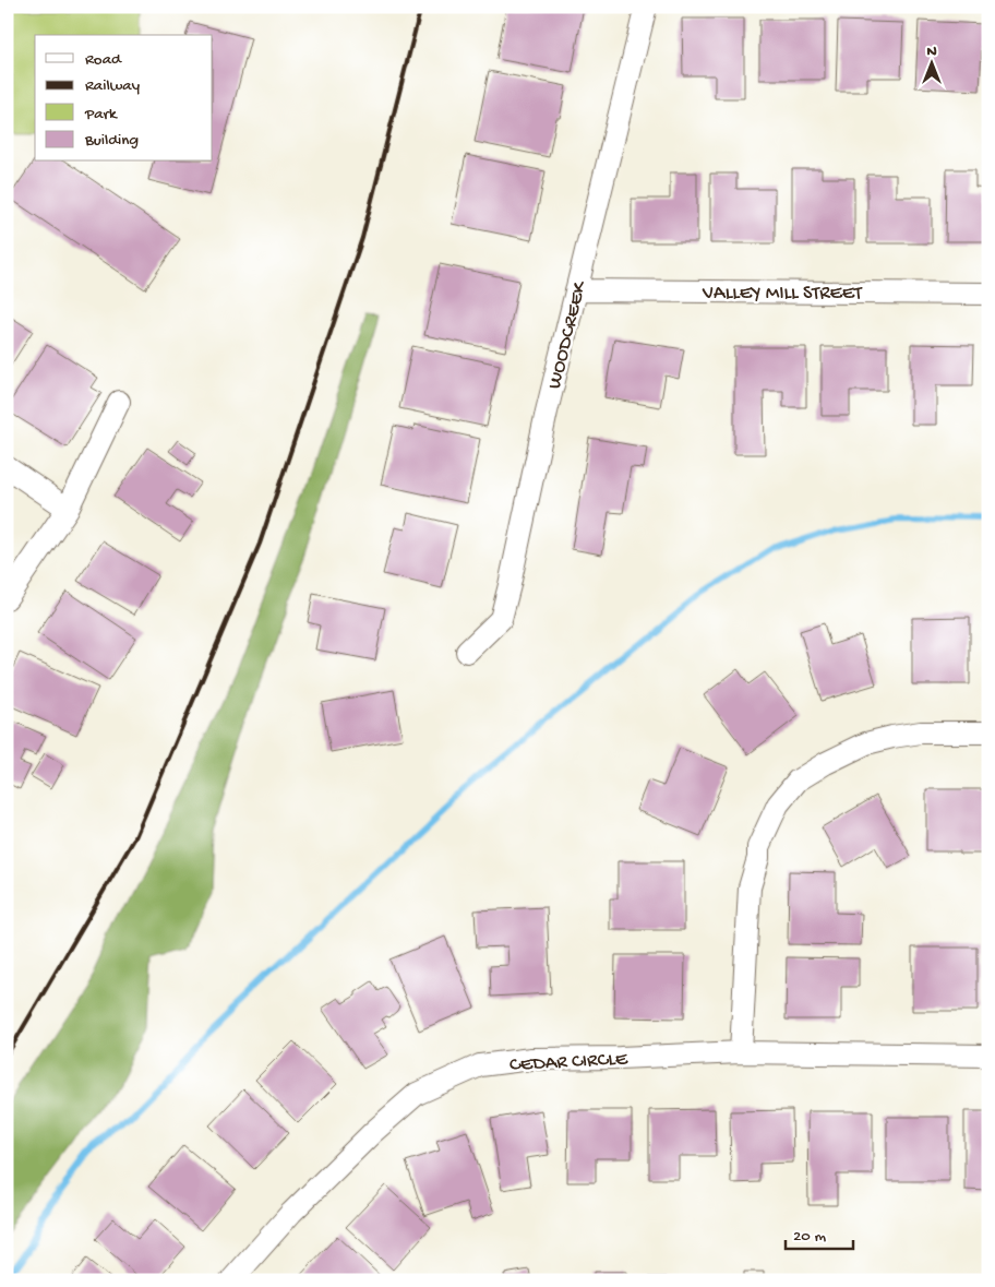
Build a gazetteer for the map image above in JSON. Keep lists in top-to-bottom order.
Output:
{
  "streets": {
    "street": ["VALLEY MILL STREET", "WOODCREEK", "CEDAR CIRCLE"]
  },
  "crossings": [
    ["VALLEY MILL STREET", "WOODCREEK"]
  ],
  "legend": [
    "Road",
    "Railway",
    "Park",
    "Building"
  ],
  "scale_bar": "20 m",
  "north": "top"
}
